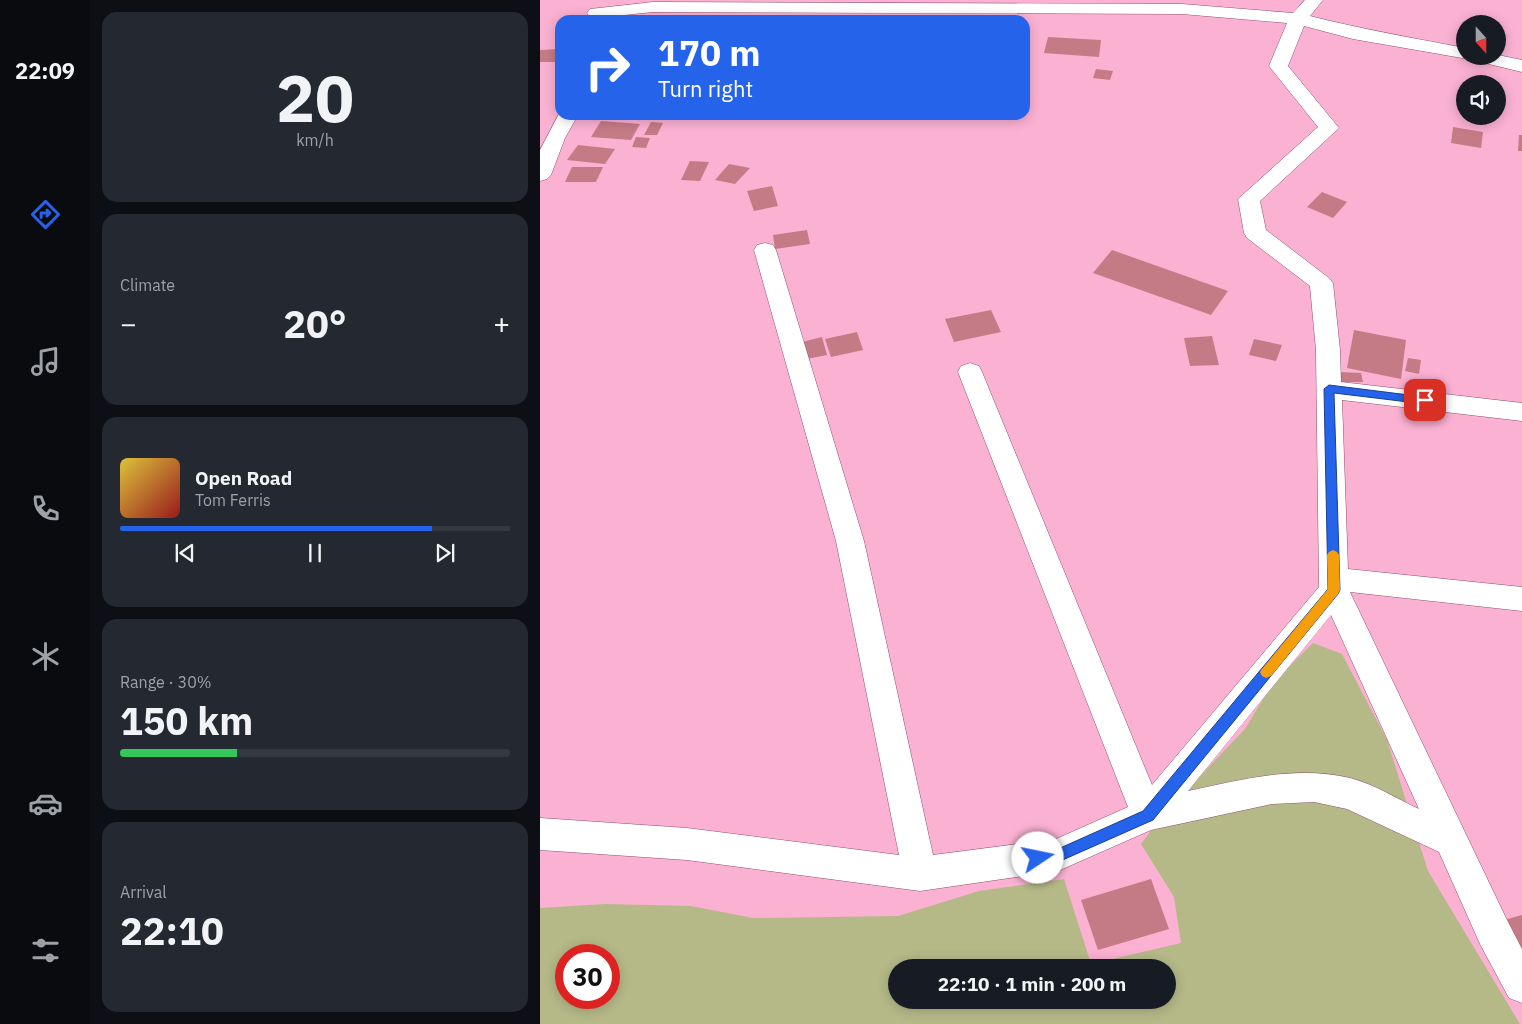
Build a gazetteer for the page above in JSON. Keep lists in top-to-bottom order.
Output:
{
  "north": "bottom",
  "page": {
    "tabs": "22:09",
    "tile": [
      ["20", "km/h"],
      "Climate",
      ["Range · 30%", "150 km"],
      ["Arrival", "22:10"]
    ],
    "turn": ["170 m", "Turn right"],
    "heat": ["−", "20°", "+"],
    "song": ["Open Road", "Tom Ferris"],
    "limit": "30",
    "trip": "22:10 · 1 min · 200 m"
  }
}
